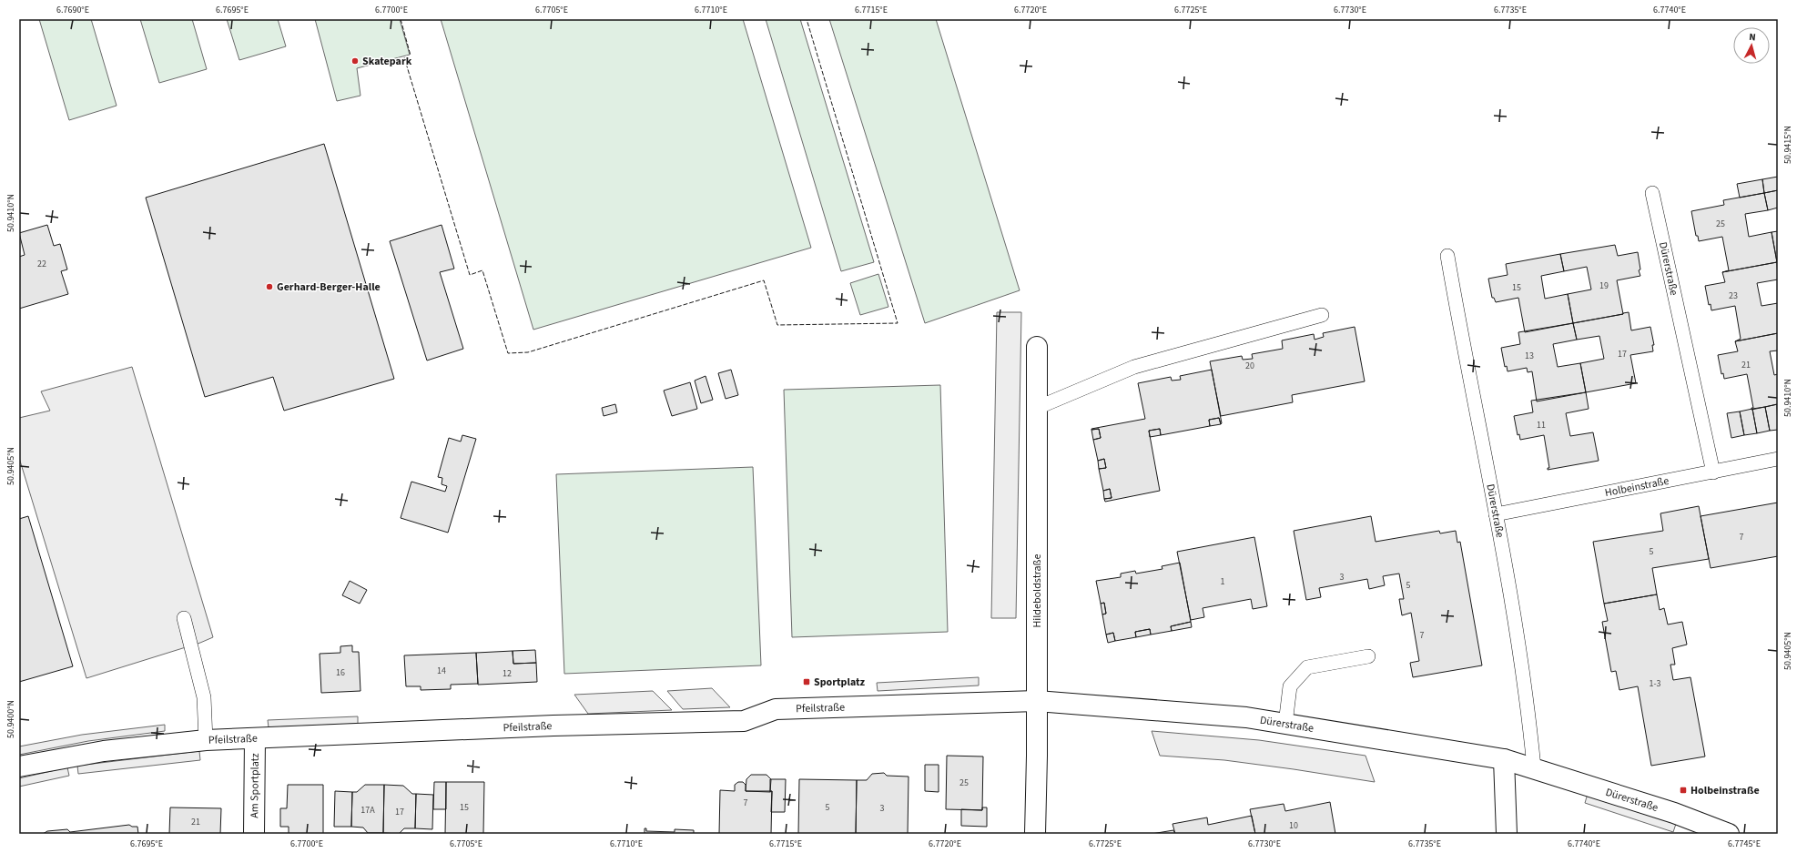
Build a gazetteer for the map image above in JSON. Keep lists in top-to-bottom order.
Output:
{
  "streets": {
    "street": [
      "Dürerstraße",
      "Hildeboldstraße",
      "Pfeilstraße",
      "Am Sportplatz"
    ],
    "lane": ["Holbeinstraße"]
  },
  "crossings": [
    ["Dürerstraße", "Holbeinstraße"],
    ["Dürerstraße", "Hildeboldstraße"],
    ["Dürerstraße", "Pfeilstraße"],
    ["Hildeboldstraße", "Pfeilstraße"],
    ["Pfeilstraße", "Am Sportplatz"]
  ],
  "places": {
    "other": ["Skatepark", "Gerhard-Berger-Halle"],
    "transit": ["Sportplatz", "Holbeinstraße"]
  },
  "house_numbers": [
    "25",
    "22",
    "19",
    "15",
    "23",
    "17",
    "13",
    "21",
    "20",
    "11",
    "7",
    "5",
    "3",
    "1",
    "5",
    "7",
    "14",
    "16",
    "12",
    "1-3",
    "25",
    "7",
    "15",
    "5",
    "3",
    "17A",
    "17",
    "21",
    "10"
  ],
  "north": "top",
  "coordinates": [
    "6.7690°E",
    "6.7695°E",
    "6.7700°E",
    "6.7705°E",
    "6.7710°E",
    "6.7715°E",
    "6.7720°E",
    "6.7725°E",
    "6.7730°E",
    "6.7735°E",
    "6.7740°E",
    "50.9415°N",
    "50.9410°N",
    "50.9405°N",
    "50.9400°N",
    "6.7745°E"
  ]
}
